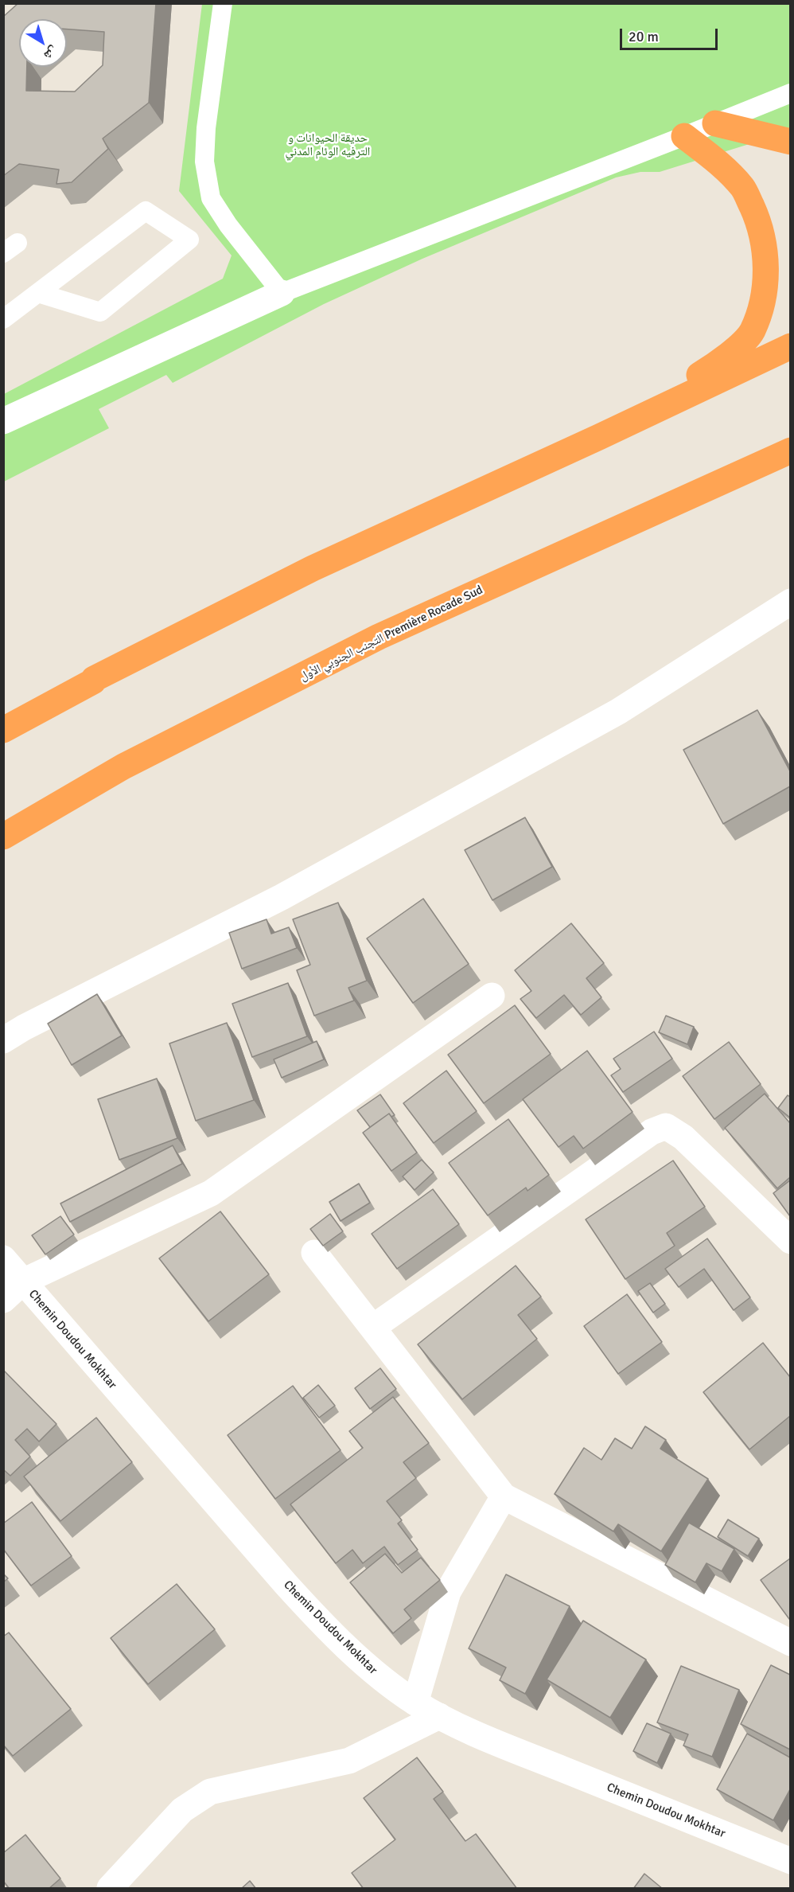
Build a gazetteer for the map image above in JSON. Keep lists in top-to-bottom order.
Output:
{
  "streets": {
    "highway": ["التجنب الجنوبي الأول Première Rocade Sud"],
    "street": ["Chemin Doudou Mokhtar"]
  },
  "parks": ["حديقة الحيوانات و الترفيه الوئام المدني"],
  "scale_bar": "20 m",
  "north": "bottom right"
}
